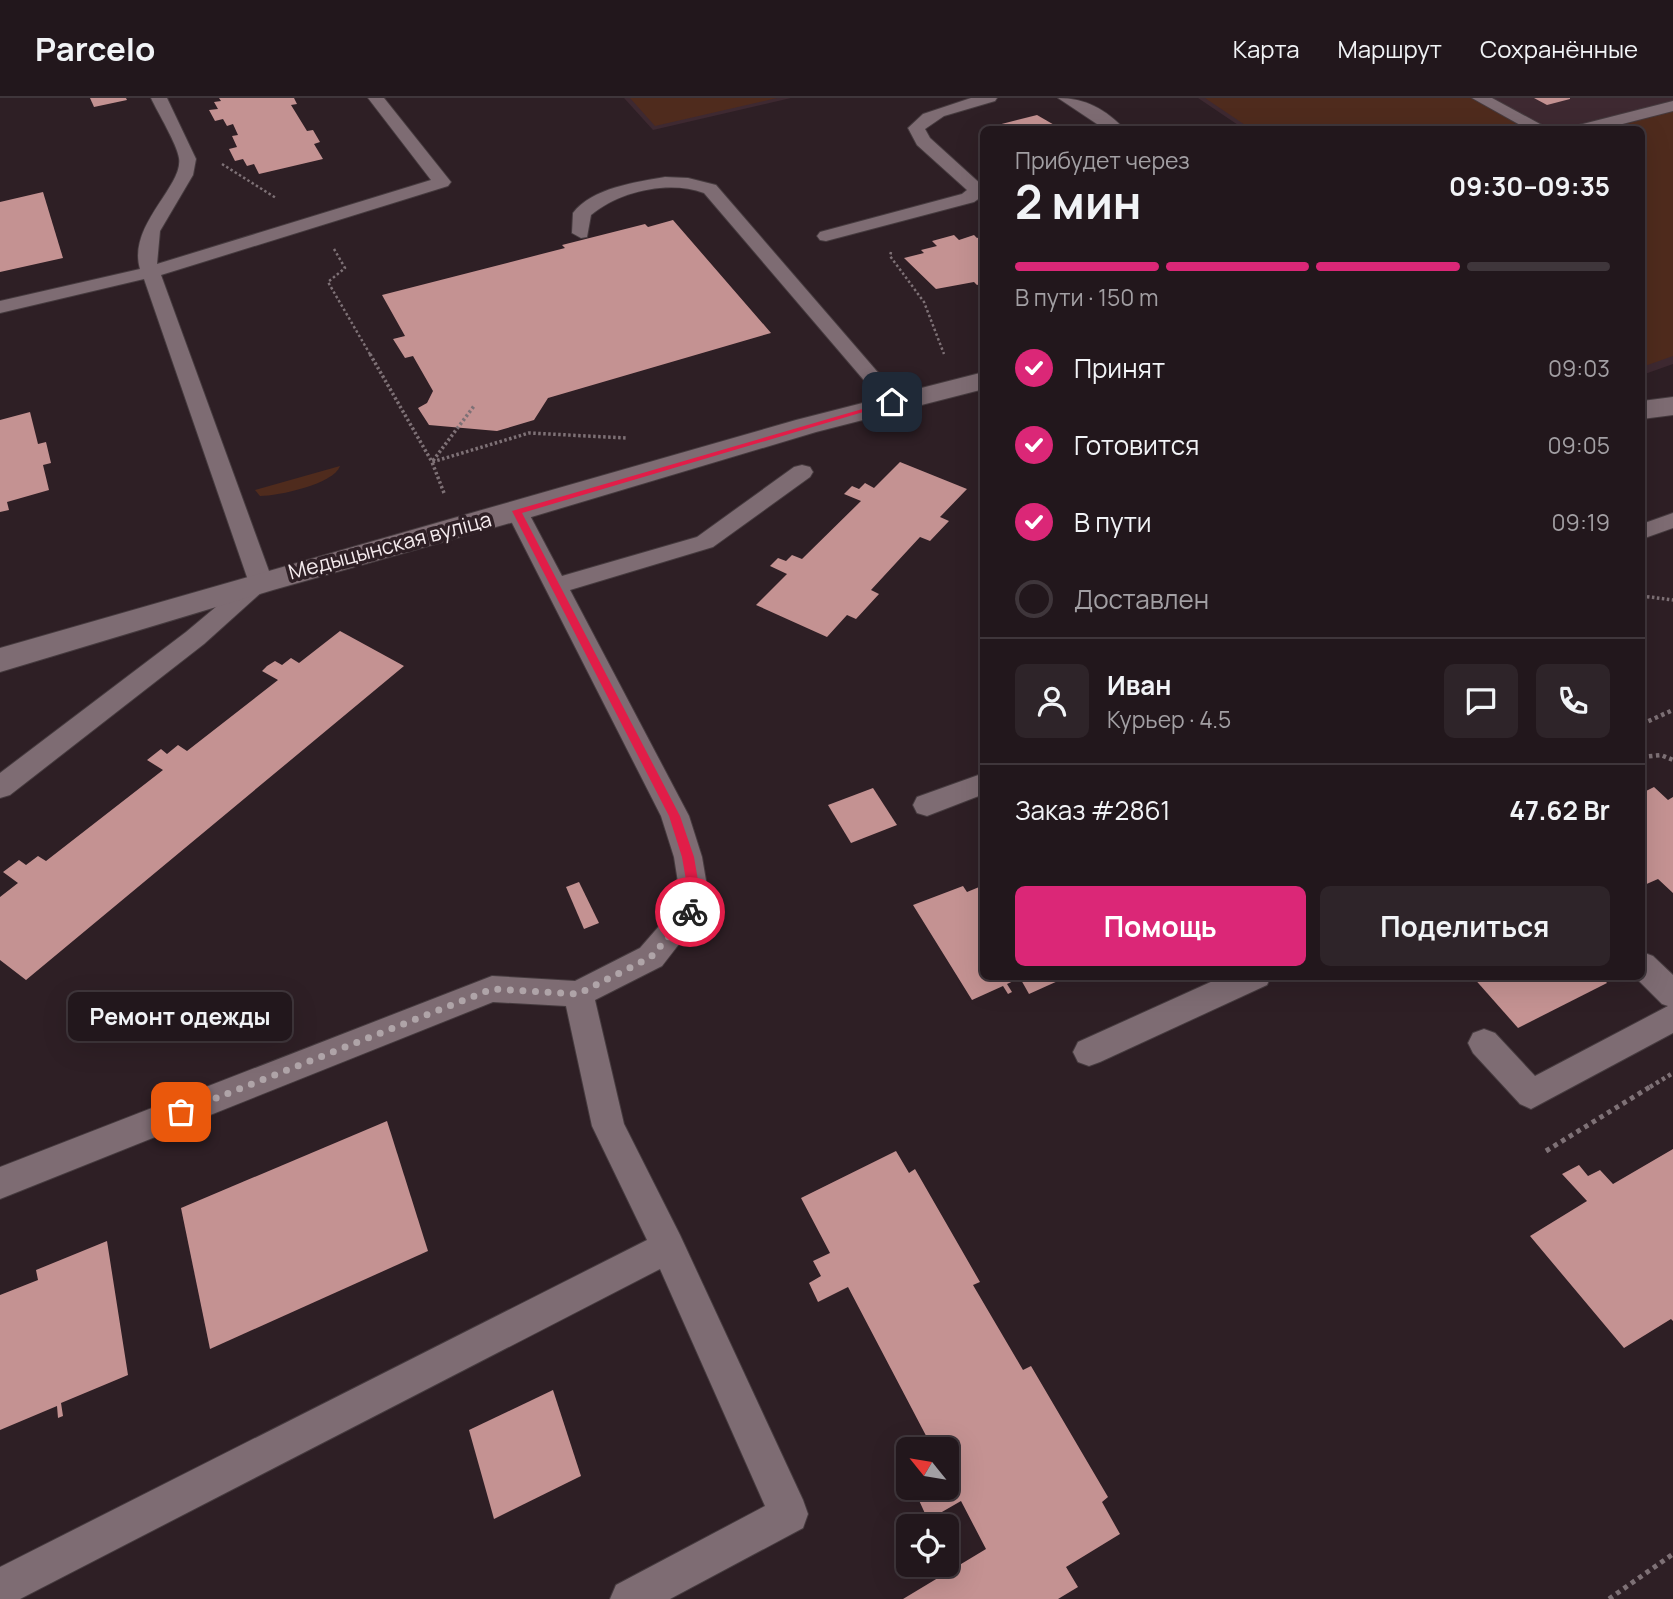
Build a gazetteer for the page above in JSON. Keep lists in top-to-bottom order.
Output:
{
  "streets": {
    "street": ["Медыцынская вуліца"]
  },
  "places": ["Ремонт одежды"],
  "north": "top left",
  "page": {
    "header": "Parcelo",
    "nav": ["Карта", "Маршрут", "Сохранённые"],
    "heading": ["2 мин", "Прибудет через", "09:30–09:35"],
    "panel": [
      "Иван",
      "Курьер · 4.5",
      "Заказ #2861",
      "47.62 Br"
    ],
    "bar": "В пути · 150 m",
    "list": [
      ["Принят", "09:03"],
      ["Готовится", "09:05"],
      ["В пути", "09:19"],
      "Доставлен"
    ],
    "buttons": ["Помощь", "Поделиться"],
    "bubble": "Ремонт одежды"
  }
}
